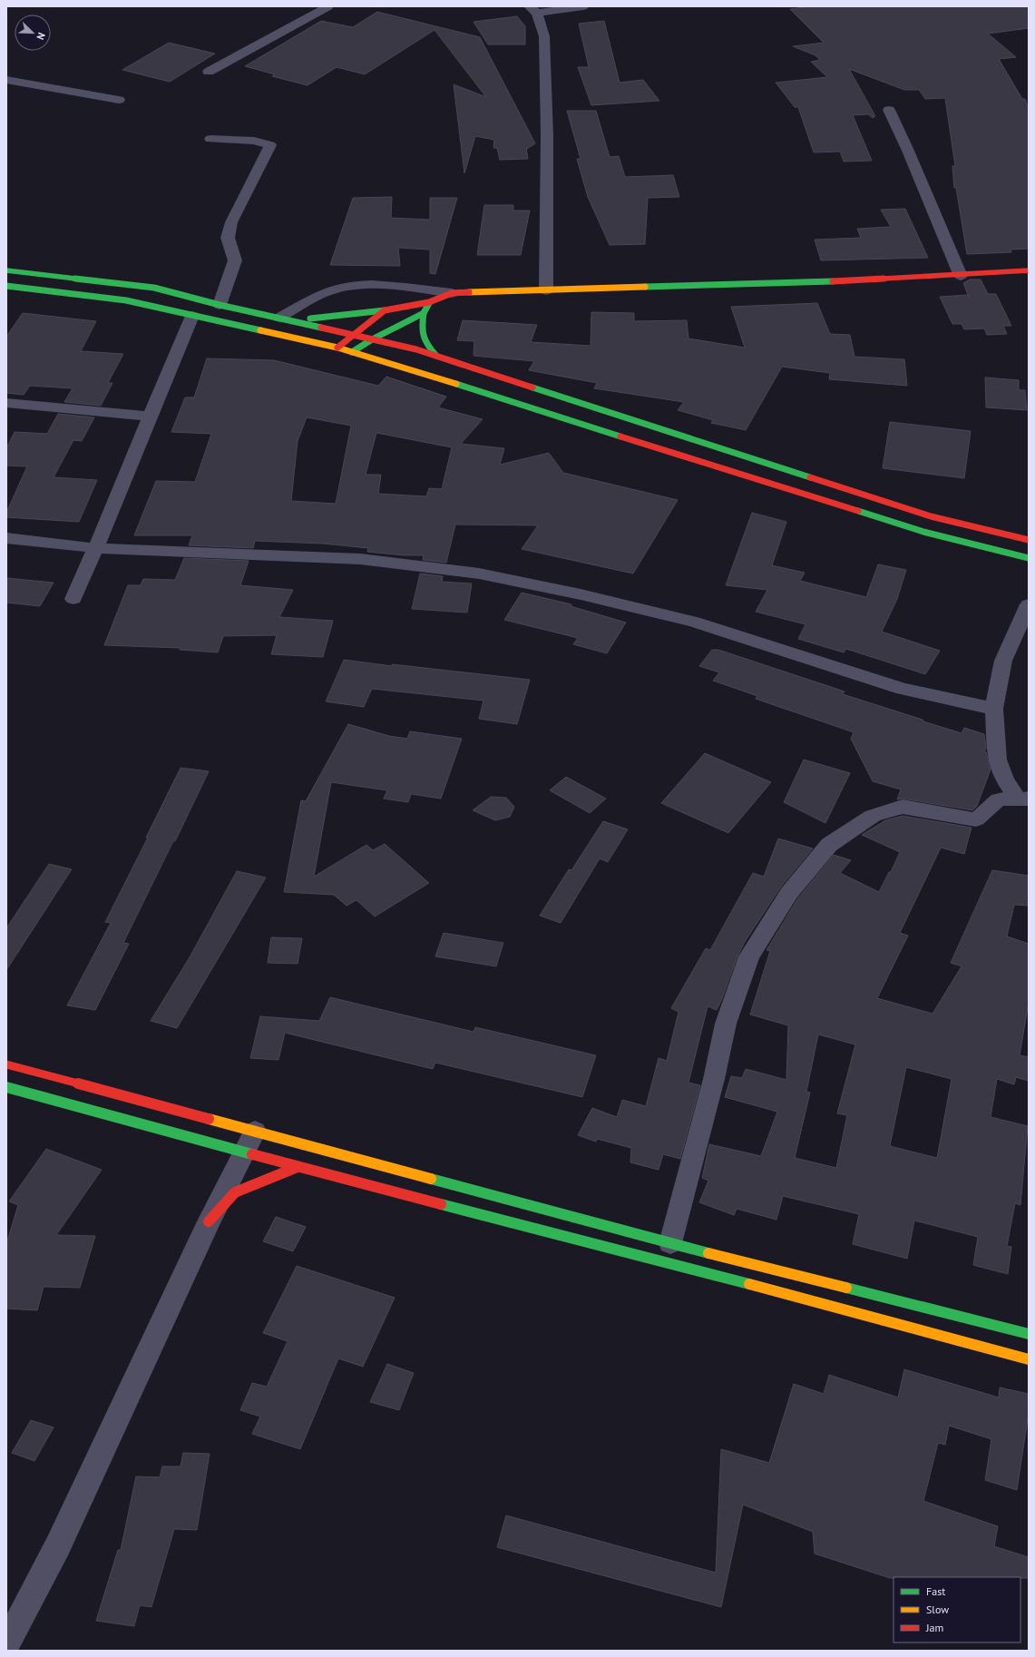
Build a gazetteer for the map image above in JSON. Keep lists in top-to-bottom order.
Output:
{
  "legend": ["Fast", "Slow", "Jam"],
  "north": "bottom right"
}
